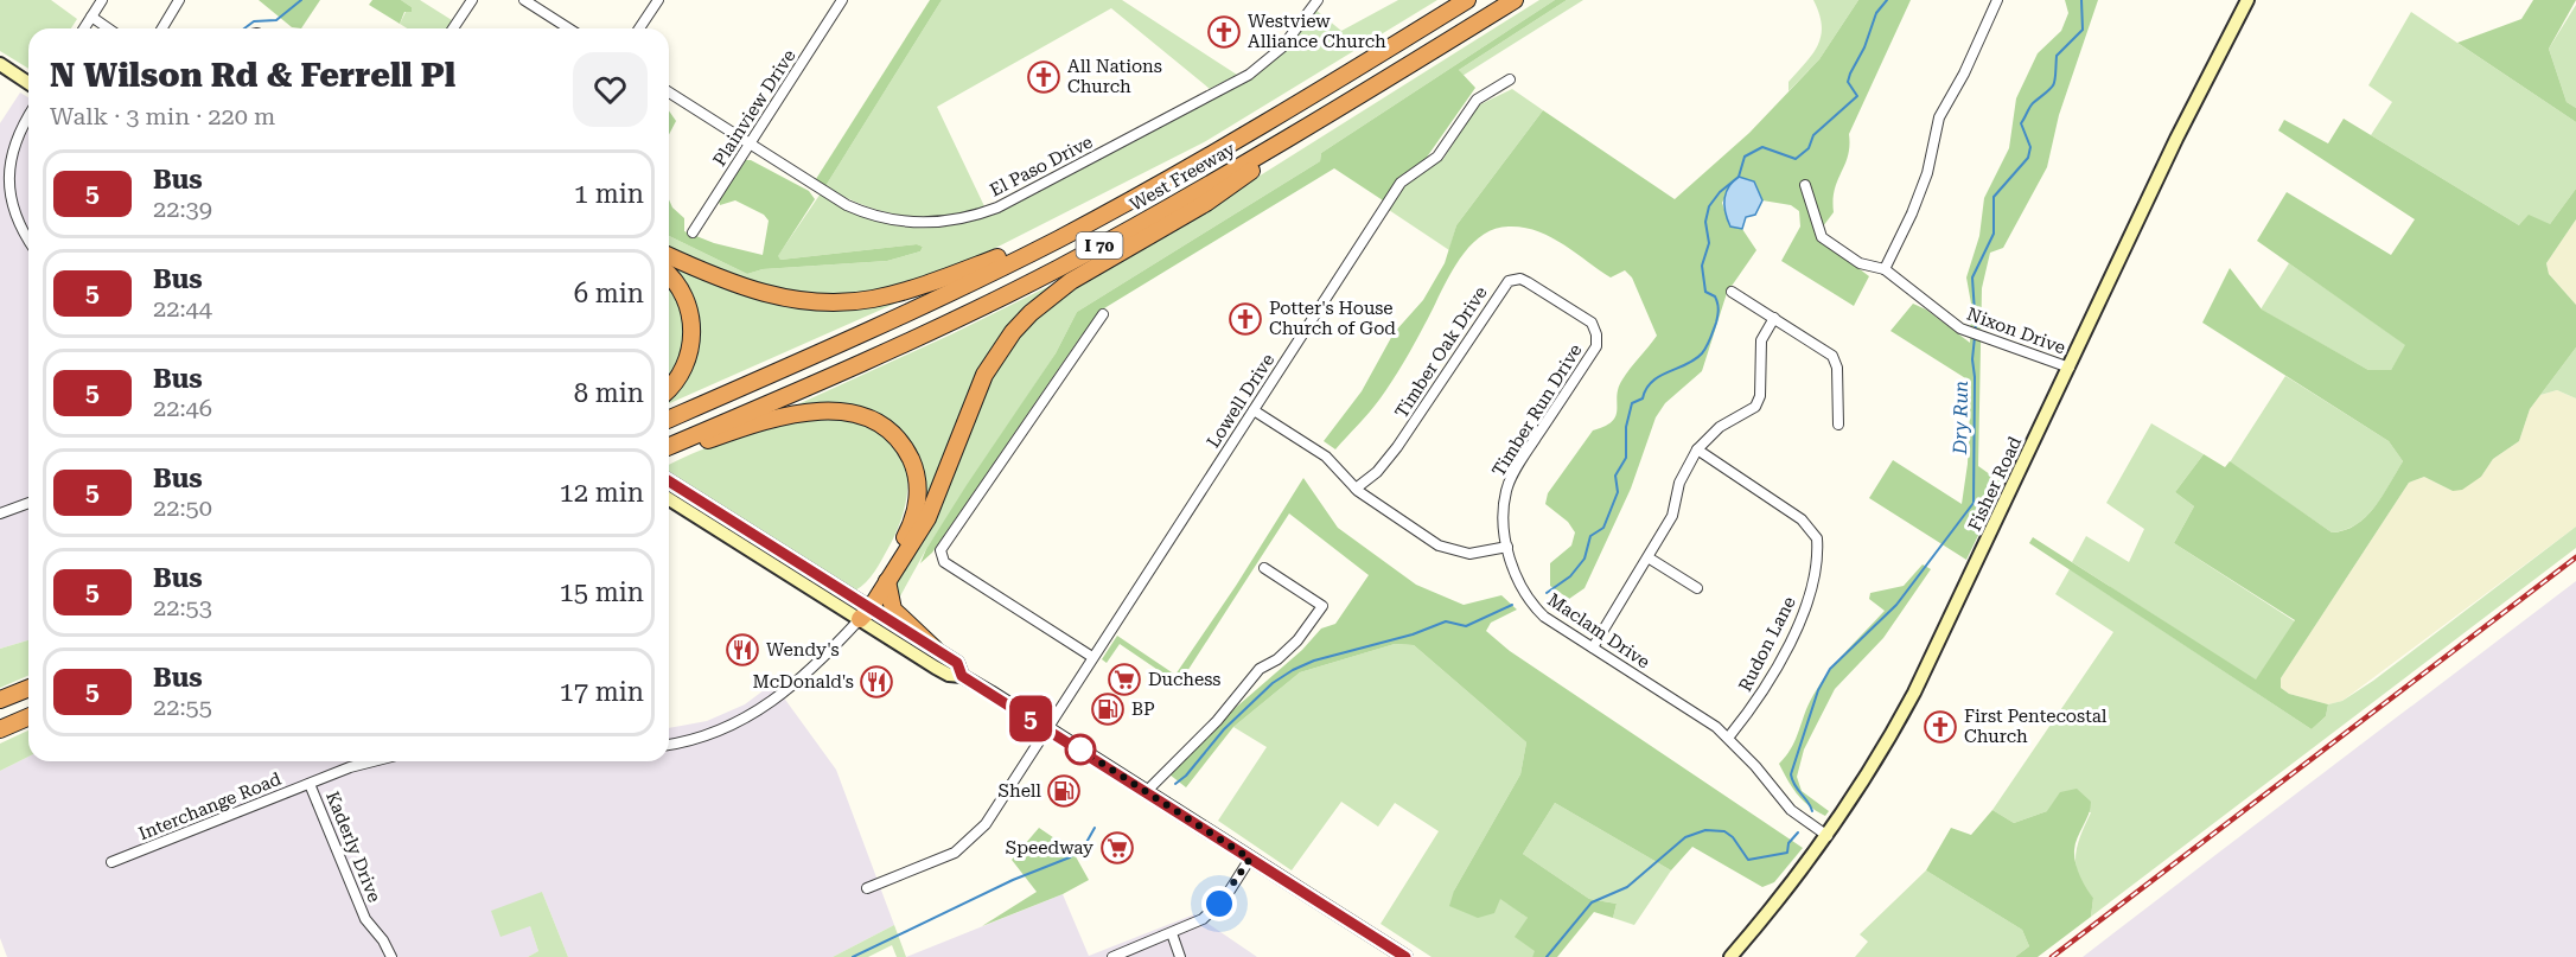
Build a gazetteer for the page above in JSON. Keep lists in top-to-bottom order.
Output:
{
  "streets": {
    "highway": ["West Freeway", "I 70"],
    "main road": ["Fisher Road"],
    "street": [
      "Plainview Drive",
      "El Paso Drive",
      "Nixon Drive",
      "Timber Oak Drive",
      "Lowell Drive",
      "Timber Run Drive",
      "Maclam Drive",
      "Rudon Lane",
      "Interchange Road",
      "Kaderly Drive"
    ]
  },
  "crossings": [
    ["Plainview Drive", "El Paso Drive"],
    ["Nixon Drive", "Fisher Road"],
    ["Timber Oak Drive", "Timber Run Drive"],
    ["Timber Run Drive", "Maclam Drive"],
    ["Fisher Road", "Maclam Drive"],
    ["Maclam Drive", "Rudon Lane"],
    ["Interchange Road", "Kaderly Drive"]
  ],
  "water": ["Dry Run"],
  "places": {
    "church": [
      "Westview Alliance Church",
      "All Nations Church",
      "Potter's House Church of God",
      "First Pentecostal Church"
    ],
    "restaurant": ["Wendy's", "McDonald's"],
    "supermarket": ["Duchess", "Speedway"],
    "fuel station": ["BP", "Shell"]
  },
  "lines": ["bus line 5"],
  "page": {
    "on_map": "5",
    "heading": ["N Wilson Rd & Ferrell Pl", "Walk · 3 min · 220 m"],
    "list": [
      {
        "mark": "5",
        "name": "Bus",
        "note": "22:39",
        "value": "1 min"
      },
      {
        "mark": "5",
        "name": "Bus",
        "note": "22:44",
        "value": "6 min"
      },
      {
        "mark": "5",
        "name": "Bus",
        "note": "22:46",
        "value": "8 min"
      },
      {
        "mark": "5",
        "name": "Bus",
        "note": "22:50",
        "value": "12 min"
      },
      {
        "mark": "5",
        "name": "Bus",
        "note": "22:53",
        "value": "15 min"
      },
      {
        "mark": "5",
        "name": "Bus",
        "note": "22:55",
        "value": "17 min"
      }
    ]
  }
}
